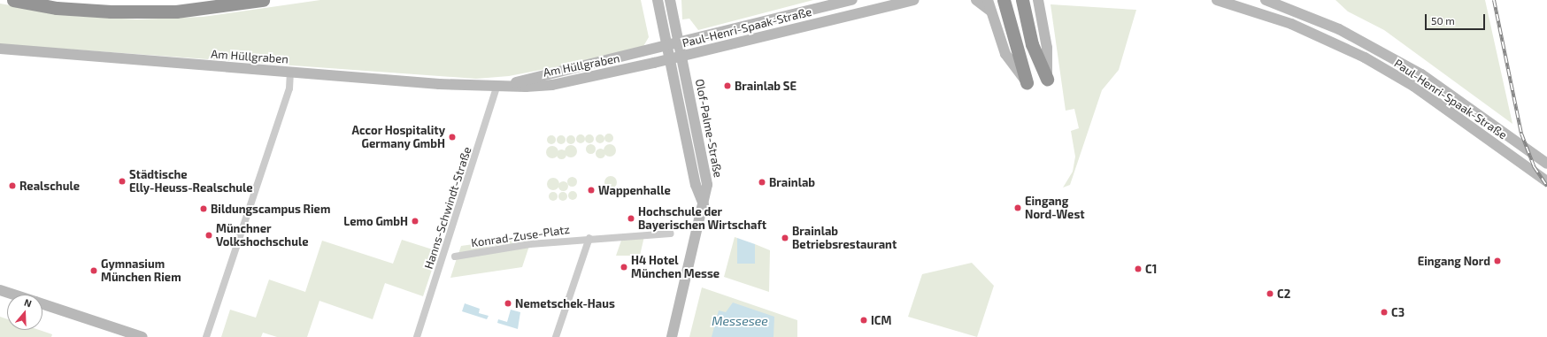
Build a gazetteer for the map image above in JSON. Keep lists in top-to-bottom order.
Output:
{
  "streets": {
    "main road": ["Paul-Henri-Spaak-Straße", "Am Hüllgraben", "Olof-Palme-Straße"],
    "street": ["Hanns-Schwindt-Straße", "Konrad-Zuse-Platz"]
  },
  "crossings": [
    ["Paul-Henri-Spaak-Straße", "Am Hüllgraben"],
    ["Paul-Henri-Spaak-Straße", "Olof-Palme-Straße"],
    ["Am Hüllgraben", "Hanns-Schwindt-Straße"]
  ],
  "water": ["Messesee"],
  "places": [
    "Brainlab SE",
    "Accor Hospitality Germany GmbH",
    "Städtische Elly-Heuss-Realschule",
    "Brainlab",
    "Realschule",
    "Wappenhalle",
    "Eingang Nord-West",
    "Bildungscampus Riem",
    "Hochschule der Bayerischen Wirtschaft",
    "Lemo GmbH",
    "Münchner Volkshochschule",
    "Brainlab Betriebsrestaurant",
    "Eingang Nord",
    "H4 Hotel München Messe",
    "C1",
    "Gymnasium München Riem",
    "C2",
    "Nemetschek-Haus",
    "C3",
    "ICM"
  ],
  "scale_bar": "50 m",
  "north": "top"
}
